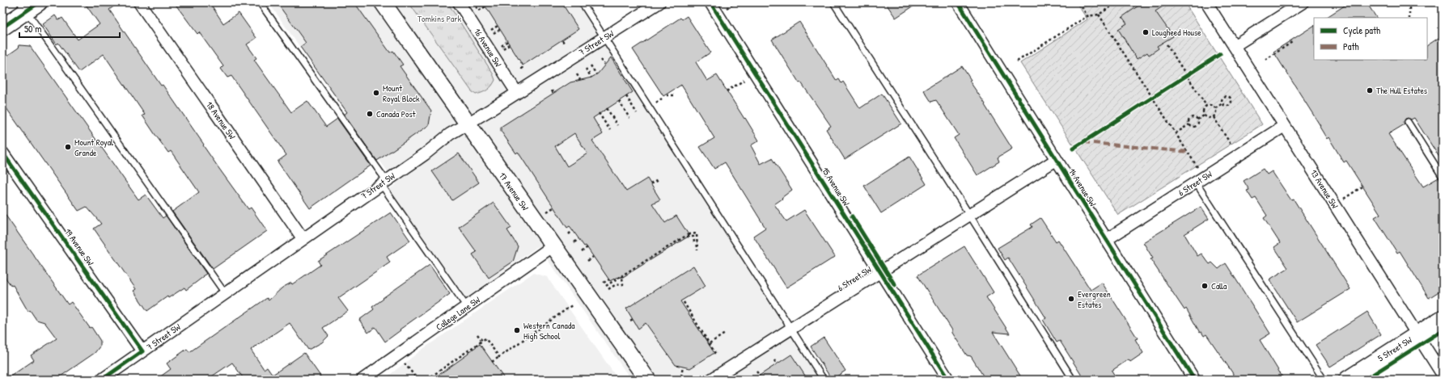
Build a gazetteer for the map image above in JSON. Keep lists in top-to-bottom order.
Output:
{
  "streets": {
    "main road": ["17 Avenue SW", "5 Street SW"],
    "street": [
      "7 Street SW",
      "16 Avenue SW",
      "18 Avenue SW",
      "6 Street SW",
      "15 Avenue SW",
      "14 Avenue SW",
      "13 Avenue SW",
      "19 Avenue SW",
      "College Lane SW"
    ]
  },
  "crossings": [
    ["7 Street SW", "16 Avenue SW"],
    ["7 Street SW", "18 Avenue SW"],
    ["7 Street SW", "17 Avenue SW"],
    ["7 Street SW", "19 Avenue SW"],
    ["6 Street SW", "15 Avenue SW"],
    ["6 Street SW", "14 Avenue SW"],
    ["6 Street SW", "13 Avenue SW"],
    ["13 Avenue SW", "5 Street SW"],
    ["17 Avenue SW", "College Lane SW"]
  ],
  "parks": ["Tomkins Park"],
  "places": [
    "Lougheed House",
    "The Hull Estates",
    "Mount Royal Block",
    "Canada Post",
    "Mount Royal Grande",
    "Calla",
    "Evergreen Estates",
    "Western Canada High School"
  ],
  "legend": ["Cycle path", "Path"],
  "scale_bar": "50 m"
}
